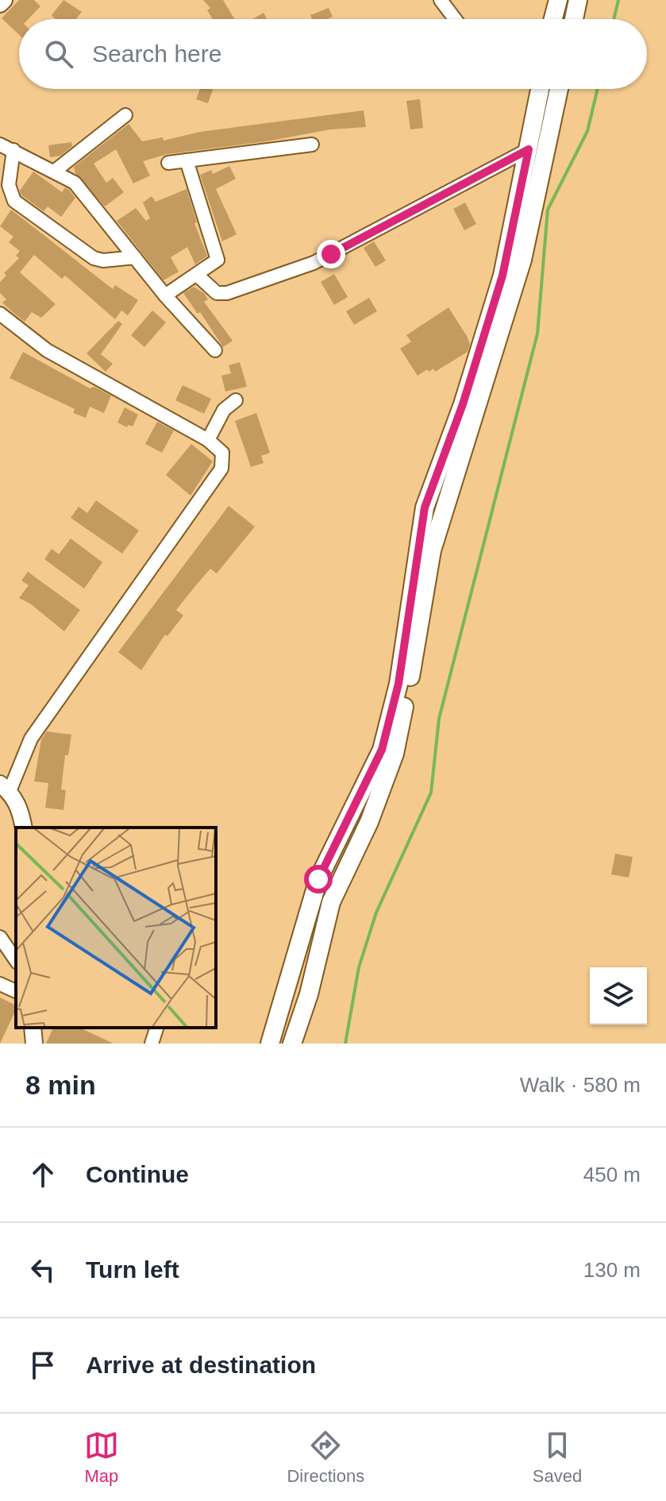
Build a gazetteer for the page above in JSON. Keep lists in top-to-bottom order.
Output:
{
  "page": {
    "search": "Search here",
    "heading": ["8 min", "Walk · 580 m"],
    "list": [
      ["Continue", "450 m"],
      ["Turn left", "130 m"],
      "Arrive at destination"
    ],
    "nav": ["Map", "Directions", "Saved"]
  }
}
